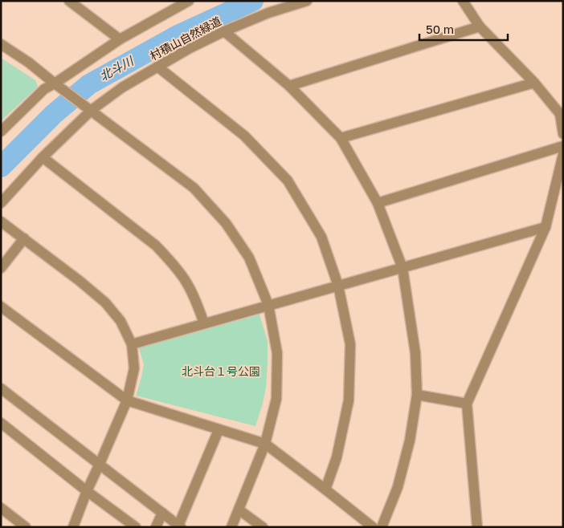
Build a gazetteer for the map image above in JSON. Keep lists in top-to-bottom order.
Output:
{
  "streets": {
    "street": ["村積山自然緑道"]
  },
  "water": ["北斗川"],
  "parks": ["北斗台１号公園"],
  "scale_bar": "50 m"
}
